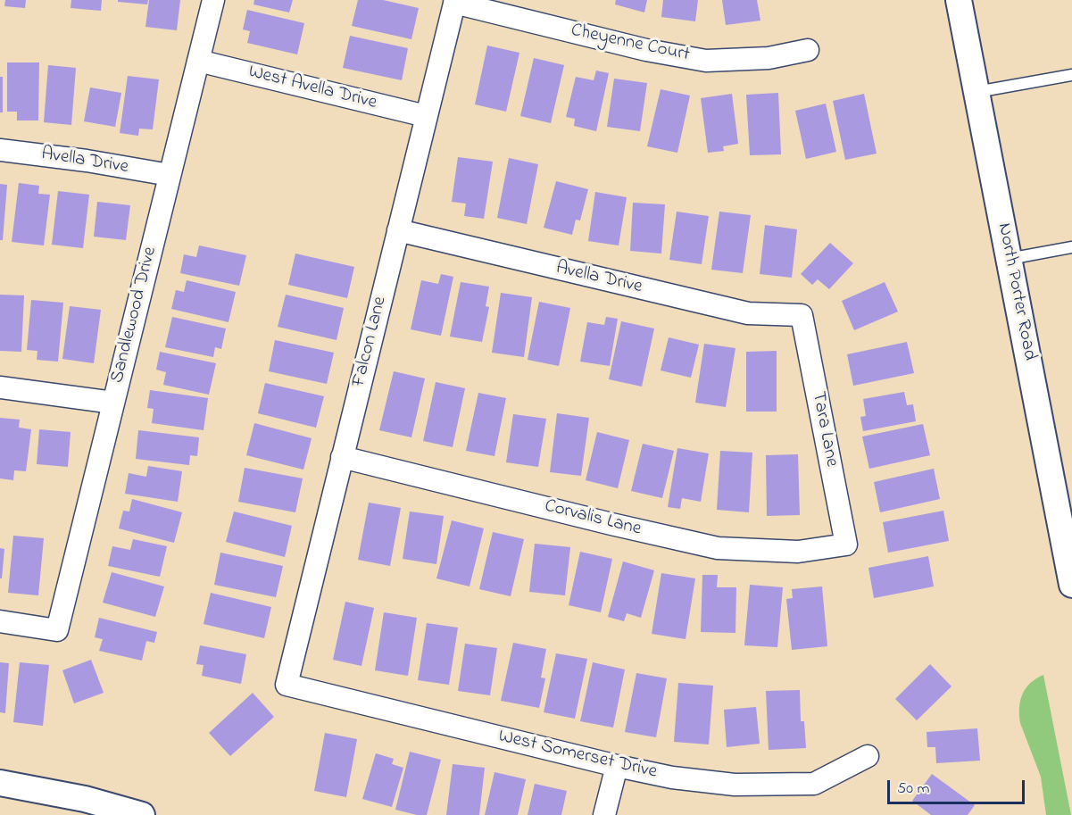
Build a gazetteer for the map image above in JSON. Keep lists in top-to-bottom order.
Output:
{
  "streets": {
    "street": [
      "Cheyenne Court",
      "West Avella Drive",
      "Avella Drive",
      "North Porter Road",
      "Sandlewood Drive",
      "Falcon Lane",
      "Tara Lane",
      "Corvalis Lane",
      "West Somerset Drive"
    ]
  },
  "crossings": [
    ["Cheyenne Court", "Falcon Lane"],
    ["West Avella Drive", "Sandlewood Drive"],
    ["West Avella Drive", "Falcon Lane"],
    ["Avella Drive", "Sandlewood Drive"],
    ["Avella Drive", "Falcon Lane"],
    ["Avella Drive", "Tara Lane"],
    ["Falcon Lane", "Corvalis Lane"],
    ["Falcon Lane", "West Somerset Drive"],
    ["Tara Lane", "Corvalis Lane"]
  ],
  "scale_bar": "50 m"
}
